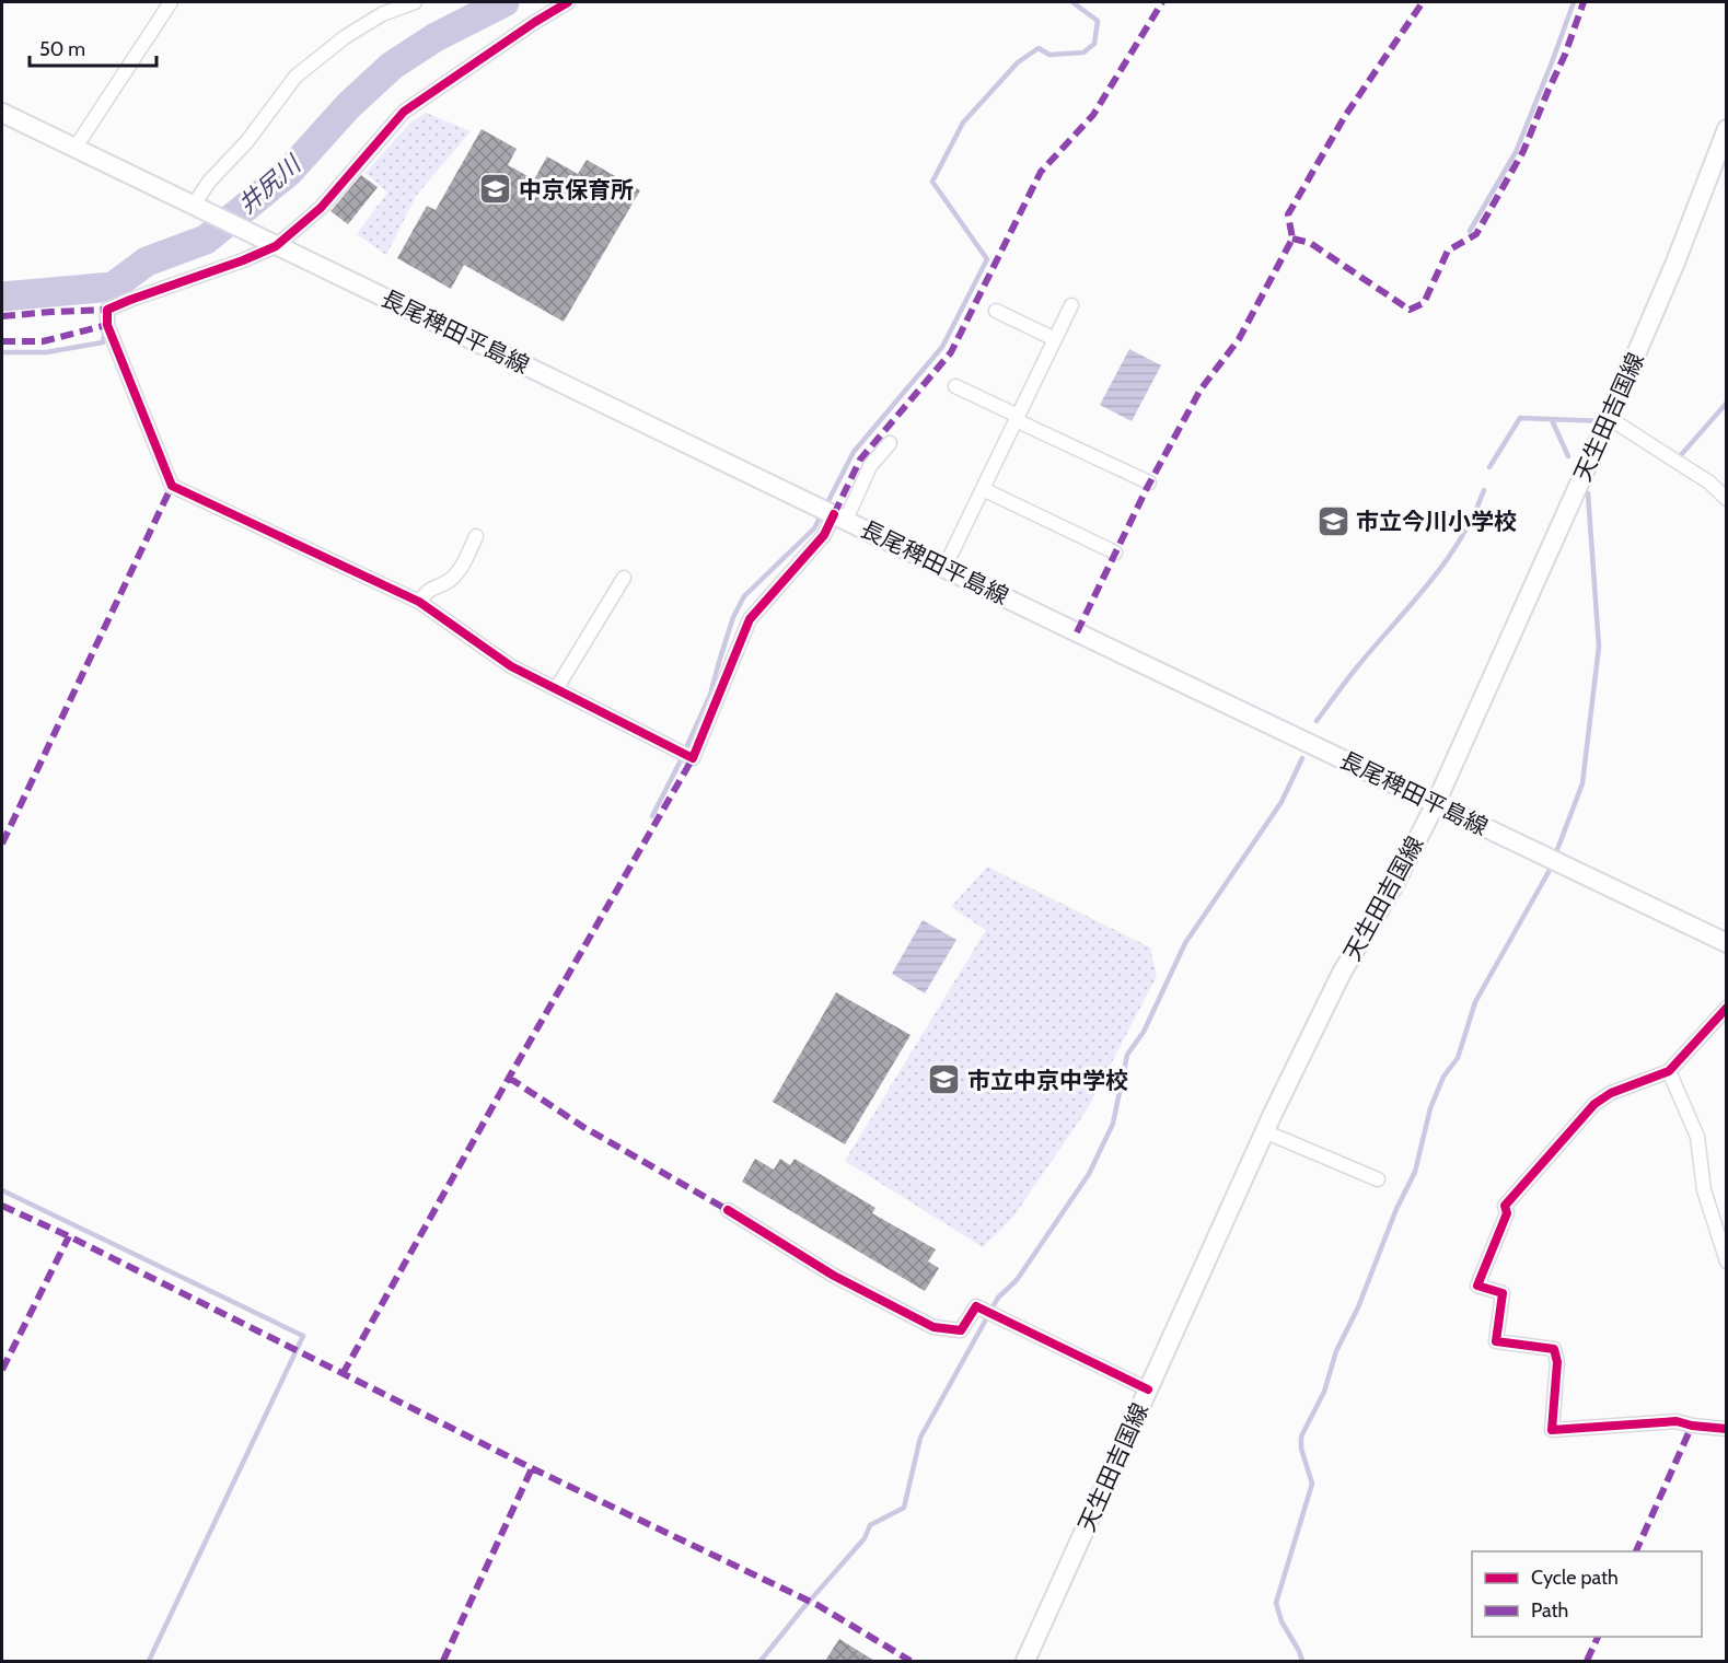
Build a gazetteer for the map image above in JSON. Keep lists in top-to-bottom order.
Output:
{
  "streets": {
    "main road": ["長尾稗田平島線", "天生田吉国線"]
  },
  "crossings": [
    ["長尾稗田平島線", "天生田吉国線"]
  ],
  "water": ["井尻川"],
  "places": {
    "school or university": ["中京保育所", "市立今川小学校", "市立中京中学校"]
  },
  "legend": ["Cycle path", "Path"],
  "scale_bar": "50 m"
}
